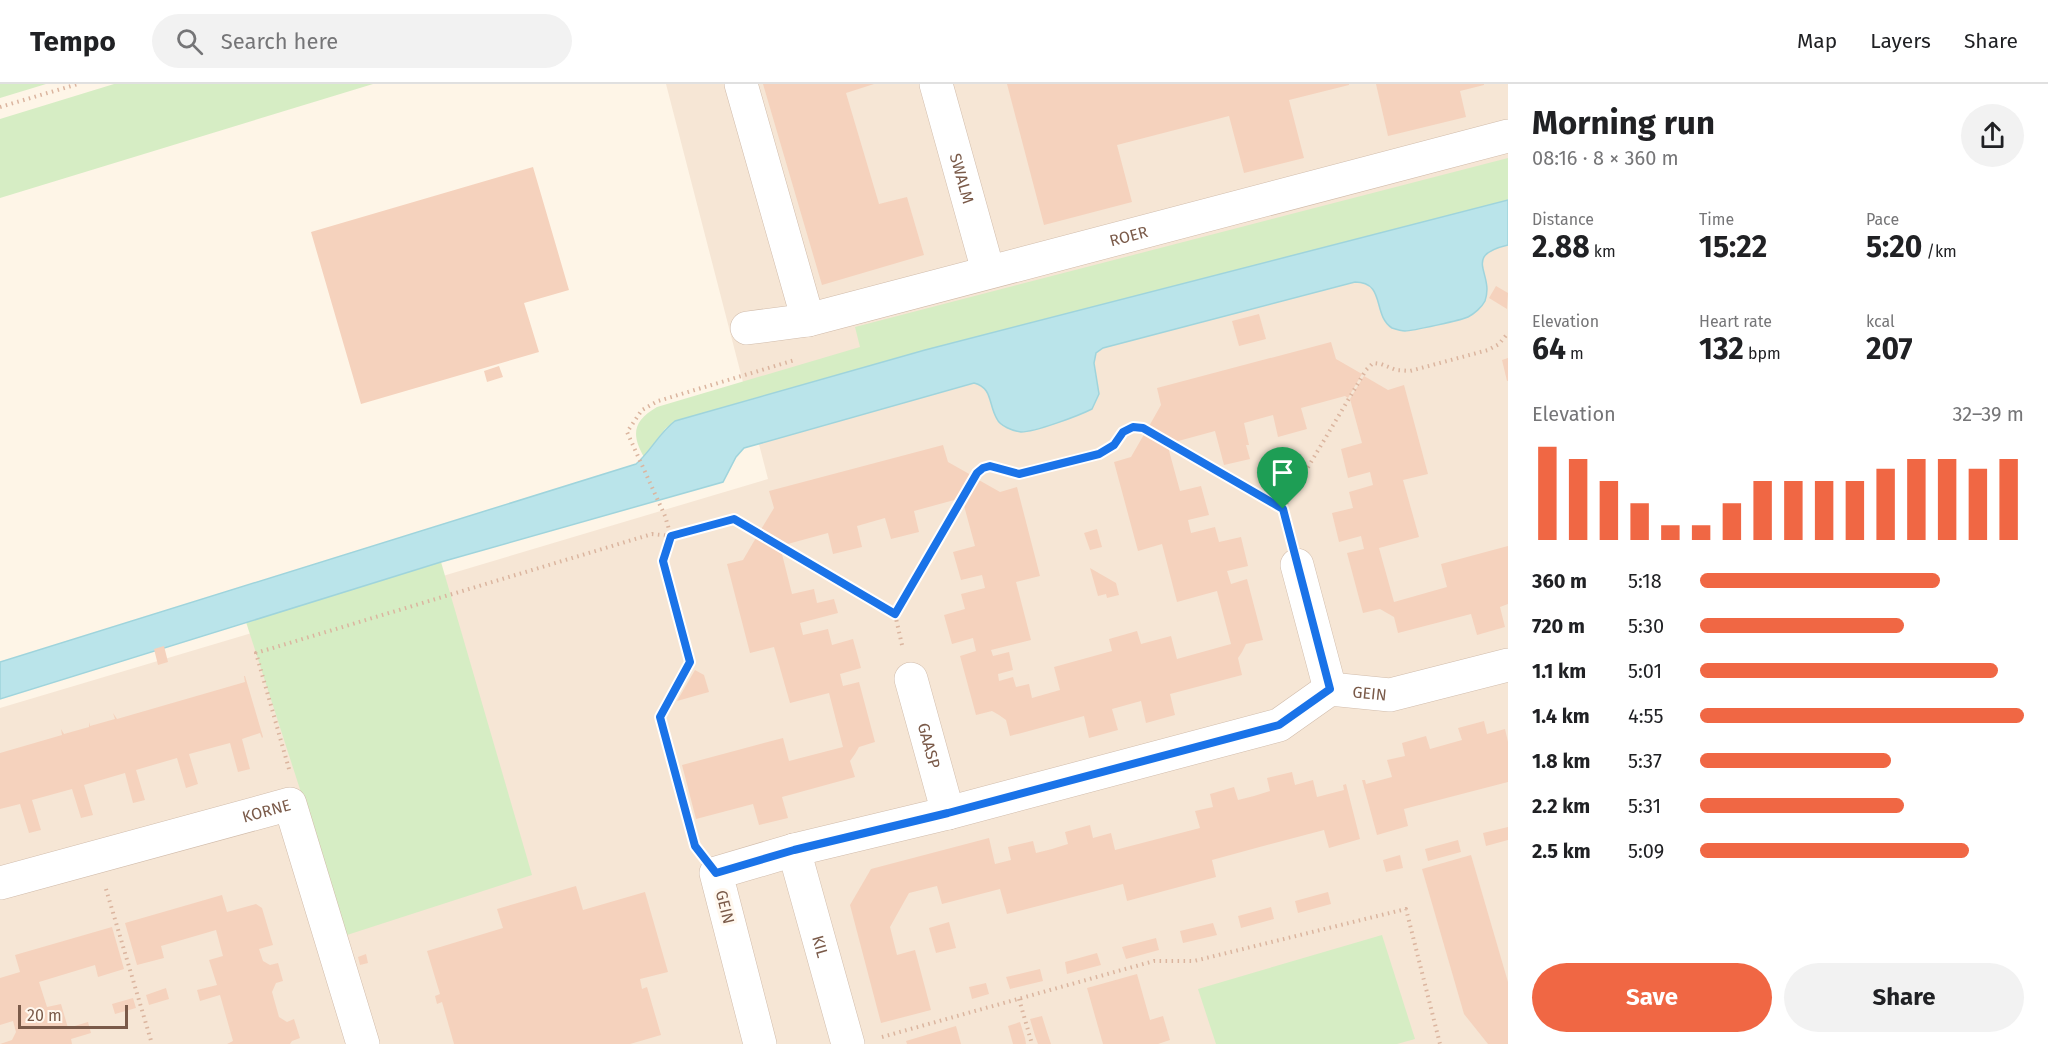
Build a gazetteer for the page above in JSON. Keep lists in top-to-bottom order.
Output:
{
  "streets": {
    "street": [
      "SWALM",
      "ROER",
      "GEIN",
      "GAASP",
      "KORNE",
      "KIL"
    ]
  },
  "crossings": [
    ["SWALM", "ROER"],
    ["GEIN", "GAASP"],
    ["GEIN", "KIL"]
  ],
  "scale_bar": "20 m",
  "page": {
    "header": "Tempo",
    "search": "Search here",
    "nav": ["Map", "Layers", "Share"],
    "heading": ["Morning run", "08:16 · 8 × 360 m"],
    "stats": [
      ["Distance", "2.88 km"],
      ["Time", "15:22"],
      ["Pace", "5:20 /km"],
      ["Elevation", "64 m"],
      ["Heart rate", "132 bpm"],
      ["kcal", "207"]
    ],
    "chart": ["Elevation", "32–39 m"],
    "list": [
      {
        "name": "360 m",
        "note": "5:18"
      },
      {
        "name": "720 m",
        "note": "5:30"
      },
      {
        "name": "1.1 km",
        "note": "5:01"
      },
      {
        "name": "1.4 km",
        "note": "4:55"
      },
      {
        "name": "1.8 km",
        "note": "5:37"
      },
      {
        "name": "2.2 km",
        "note": "5:31"
      },
      {
        "name": "2.5 km",
        "note": "5:09"
      }
    ],
    "buttons": ["Save", "Share"],
    "scale": "20 m"
  }
}
